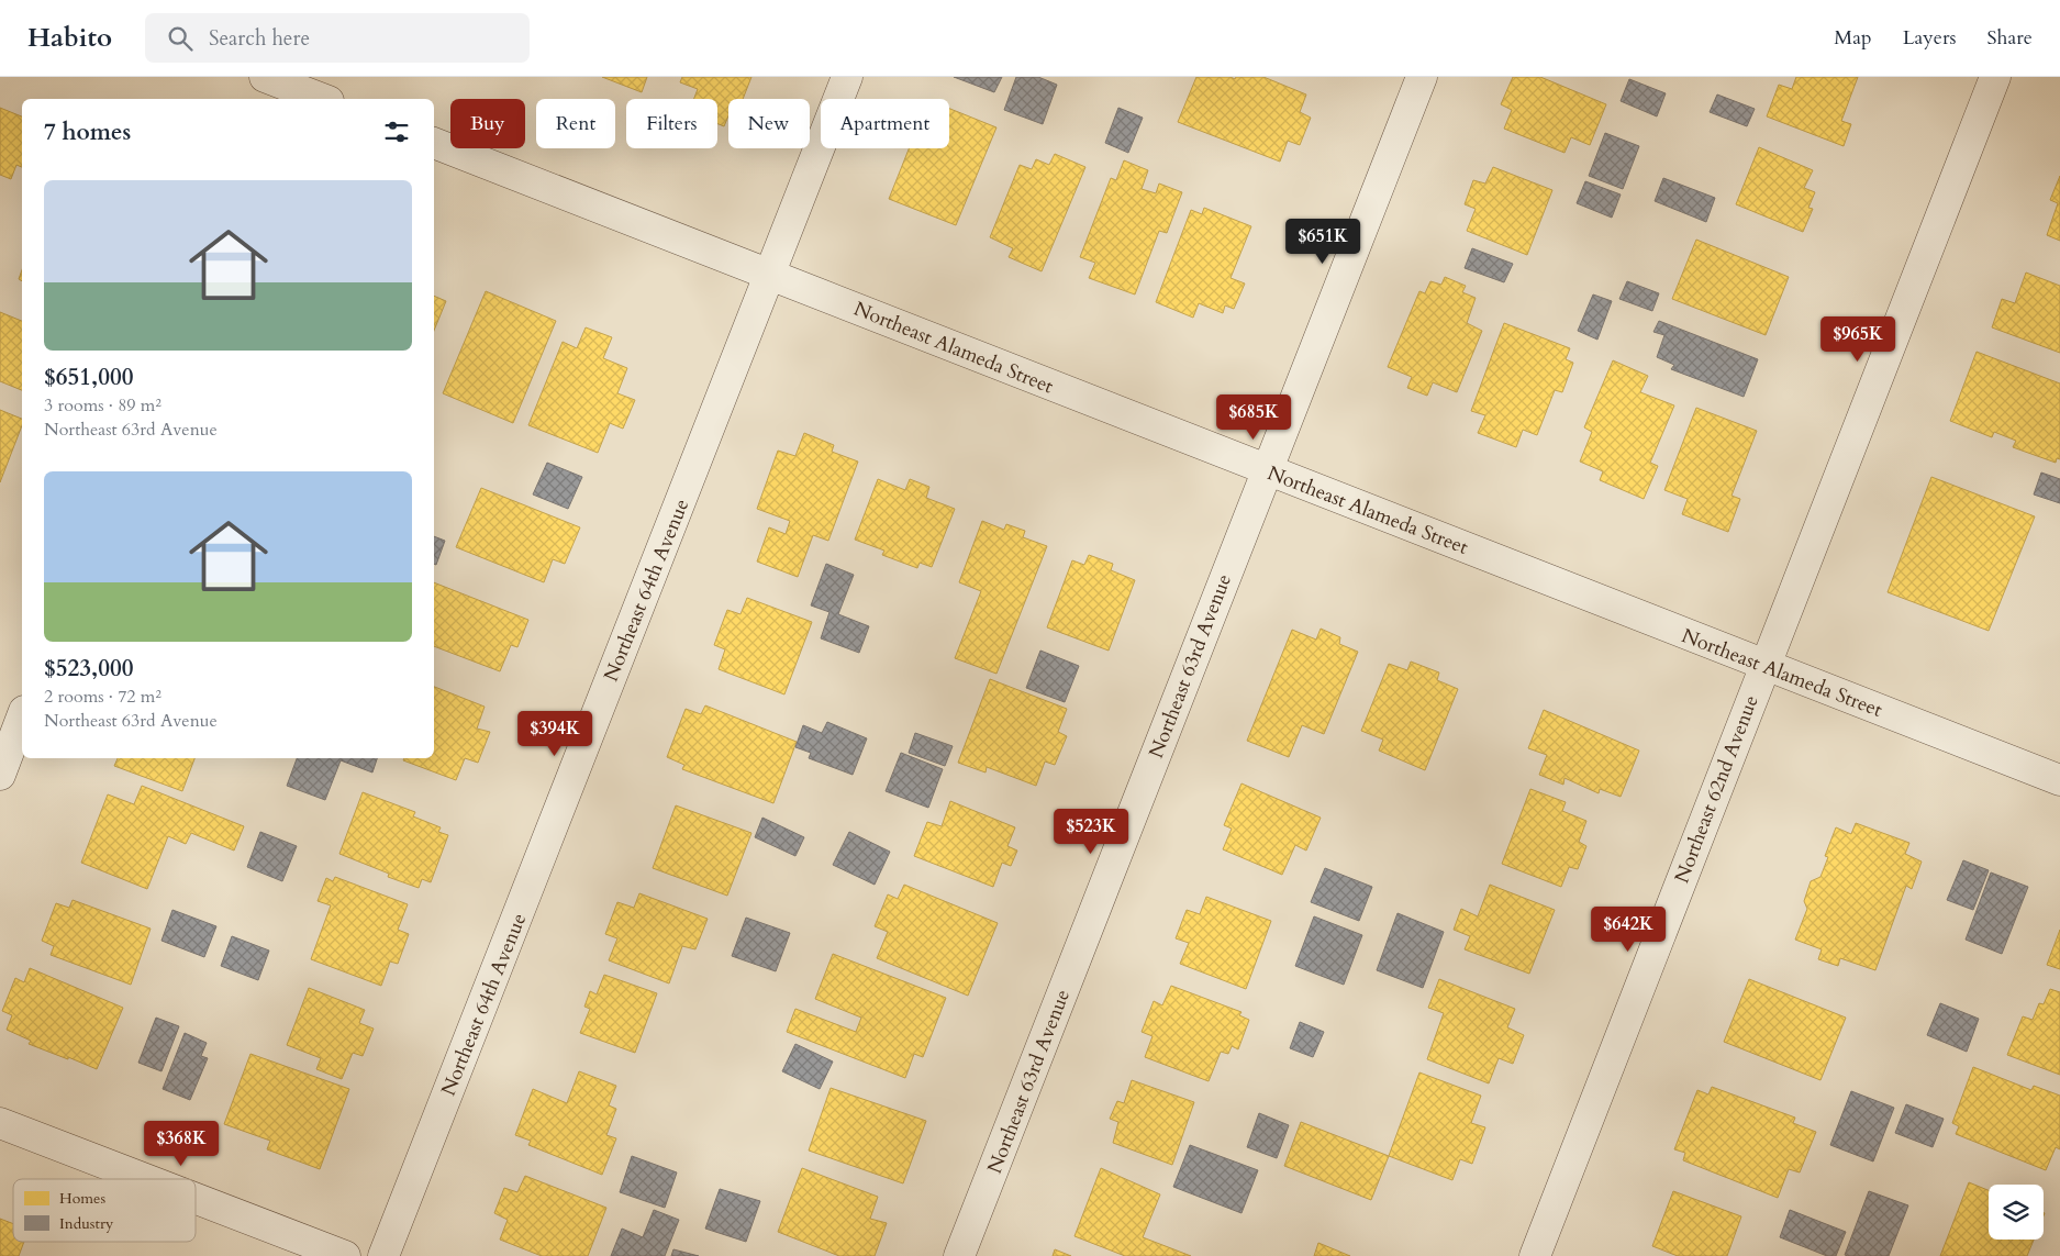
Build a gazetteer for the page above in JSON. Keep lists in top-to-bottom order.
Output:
{
  "streets": {
    "street": [
      "Northeast Alameda Street",
      "Northeast 64th Avenue",
      "Northeast 63rd Avenue",
      "Northeast 62nd Avenue"
    ]
  },
  "crossings": [
    ["Northeast Alameda Street", "Northeast 64th Avenue"],
    ["Northeast Alameda Street", "Northeast 63rd Avenue"],
    ["Northeast Alameda Street", "Northeast 62nd Avenue"]
  ],
  "legend": ["Homes", "Industry"],
  "page": {
    "header": "Habito",
    "search": "Search here",
    "nav": ["Map", "Layers", "Share"],
    "chip": [
      "Buy",
      "Rent",
      "Filters",
      "New",
      "Apartment"
    ],
    "heading": "7 homes",
    "list": [
      {
        "name": "$651,000",
        "note": "3 rooms · 89 m² · Northeast 63rd Avenue"
      },
      {
        "name": "$523,000",
        "note": "2 rooms · 72 m² · Northeast 63rd Avenue"
      }
    ],
    "price": [
      "$651K",
      "$965K",
      "$685K",
      "$394K",
      "$523K",
      "$642K",
      "$368K"
    ]
  }
}
